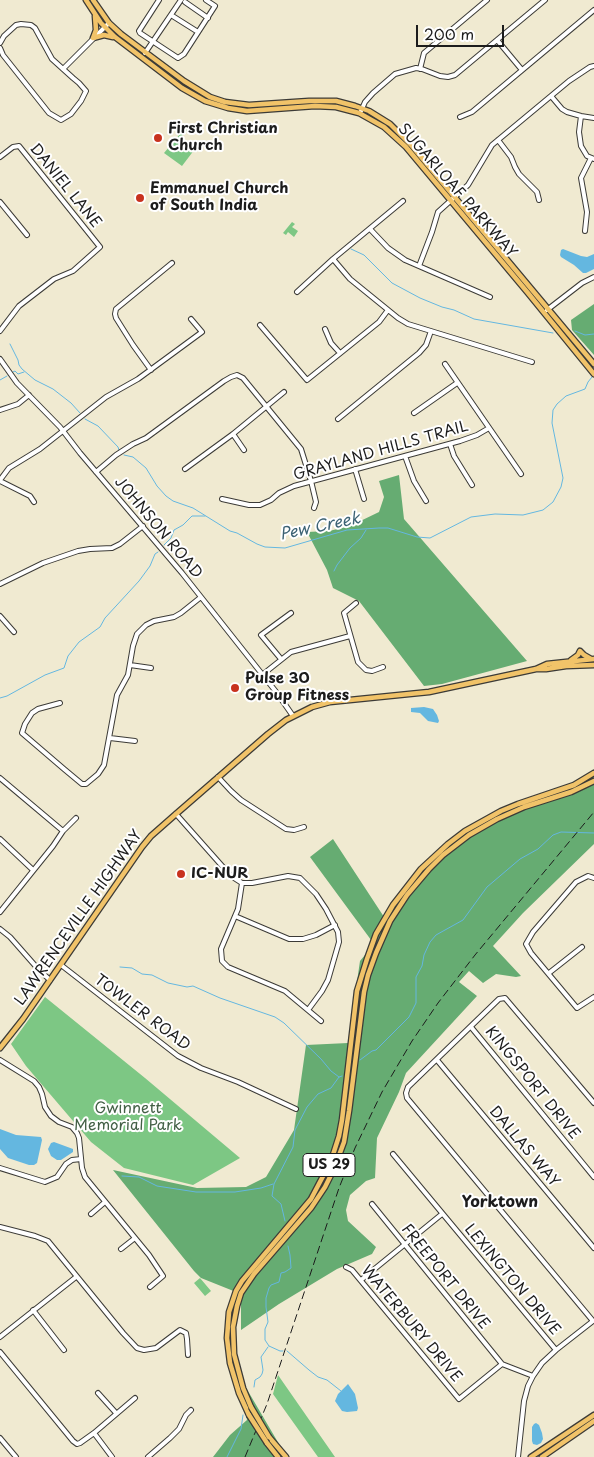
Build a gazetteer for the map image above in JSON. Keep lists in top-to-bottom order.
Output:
{
  "streets": {
    "main road": ["SUGARLOAF PARKWAY", "LAWRENCEVILLE HIGHWAY", "US 29"],
    "street": [
      "DANIEL LANE",
      "GRAYLAND HILLS TRAIL",
      "JOHNSON ROAD",
      "TOWLER ROAD",
      "KINGSPORT DRIVE",
      "DALLAS WAY",
      "FREEPORT DRIVE",
      "LEXINGTON DRIVE",
      "WATERBURY DRIVE"
    ]
  },
  "crossings": [
    ["JOHNSON ROAD", "LAWRENCEVILLE HIGHWAY"],
    ["LAWRENCEVILLE HIGHWAY", "TOWLER ROAD"],
    ["FREEPORT DRIVE", "WATERBURY DRIVE"]
  ],
  "districts": ["Yorktown"],
  "water": ["Pew Creek"],
  "parks": ["Gwinnett Memorial Park"],
  "places": [
    "First Christian Church",
    "Emmanuel Church of South India",
    "Pulse 30 Group Fitness",
    "IC-NUR"
  ],
  "scale_bar": "200 m"
}
